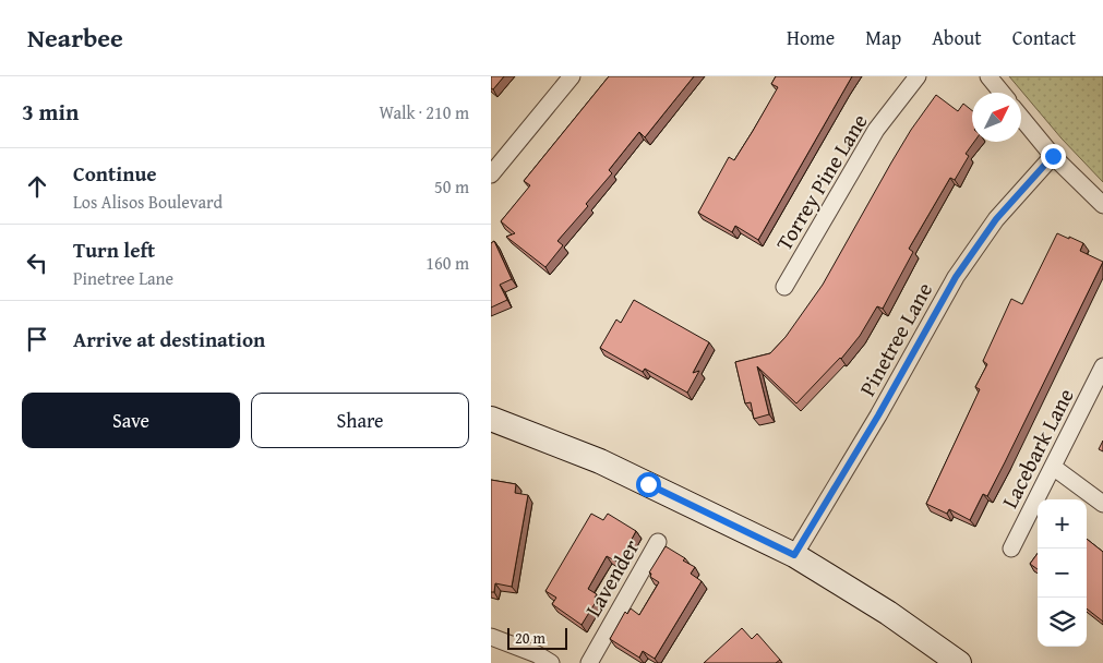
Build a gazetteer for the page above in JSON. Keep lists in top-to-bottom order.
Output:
{
  "streets": {
    "street": [
      "Torrey Pine Lane",
      "Pinetree Lane",
      "Lacebark Lane",
      "Lavender"
    ]
  },
  "scale_bar": "20 m",
  "north": "top right",
  "page": {
    "header": "Nearbee",
    "nav": [
      "Home",
      "Map",
      "About",
      "Contact"
    ],
    "heading": ["3 min", "Walk · 210 m"],
    "list": [
      ["Continue", "Los Alisos Boulevard", "50 m"],
      ["Turn left", "Pinetree Lane", "160 m"],
      "Arrive at destination"
    ],
    "buttons": ["Save", "Share"],
    "map_buttons": ["+", "−"],
    "scale": "20 m"
  }
}
